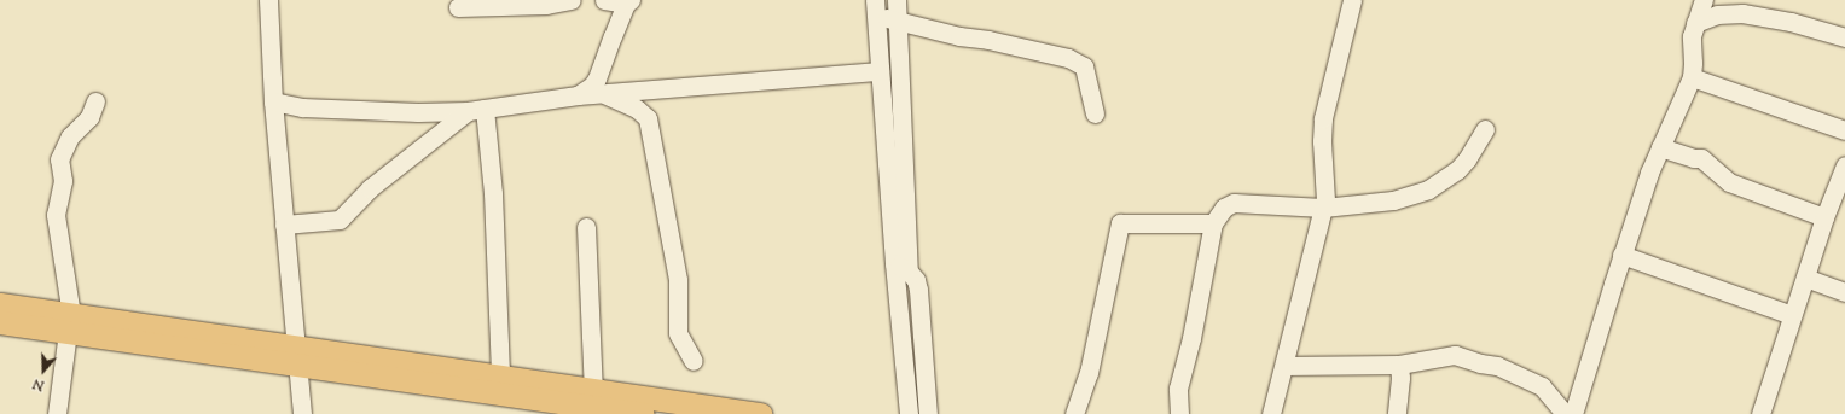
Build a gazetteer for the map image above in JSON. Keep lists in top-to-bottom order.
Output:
{
  "north": "bottom"
}
